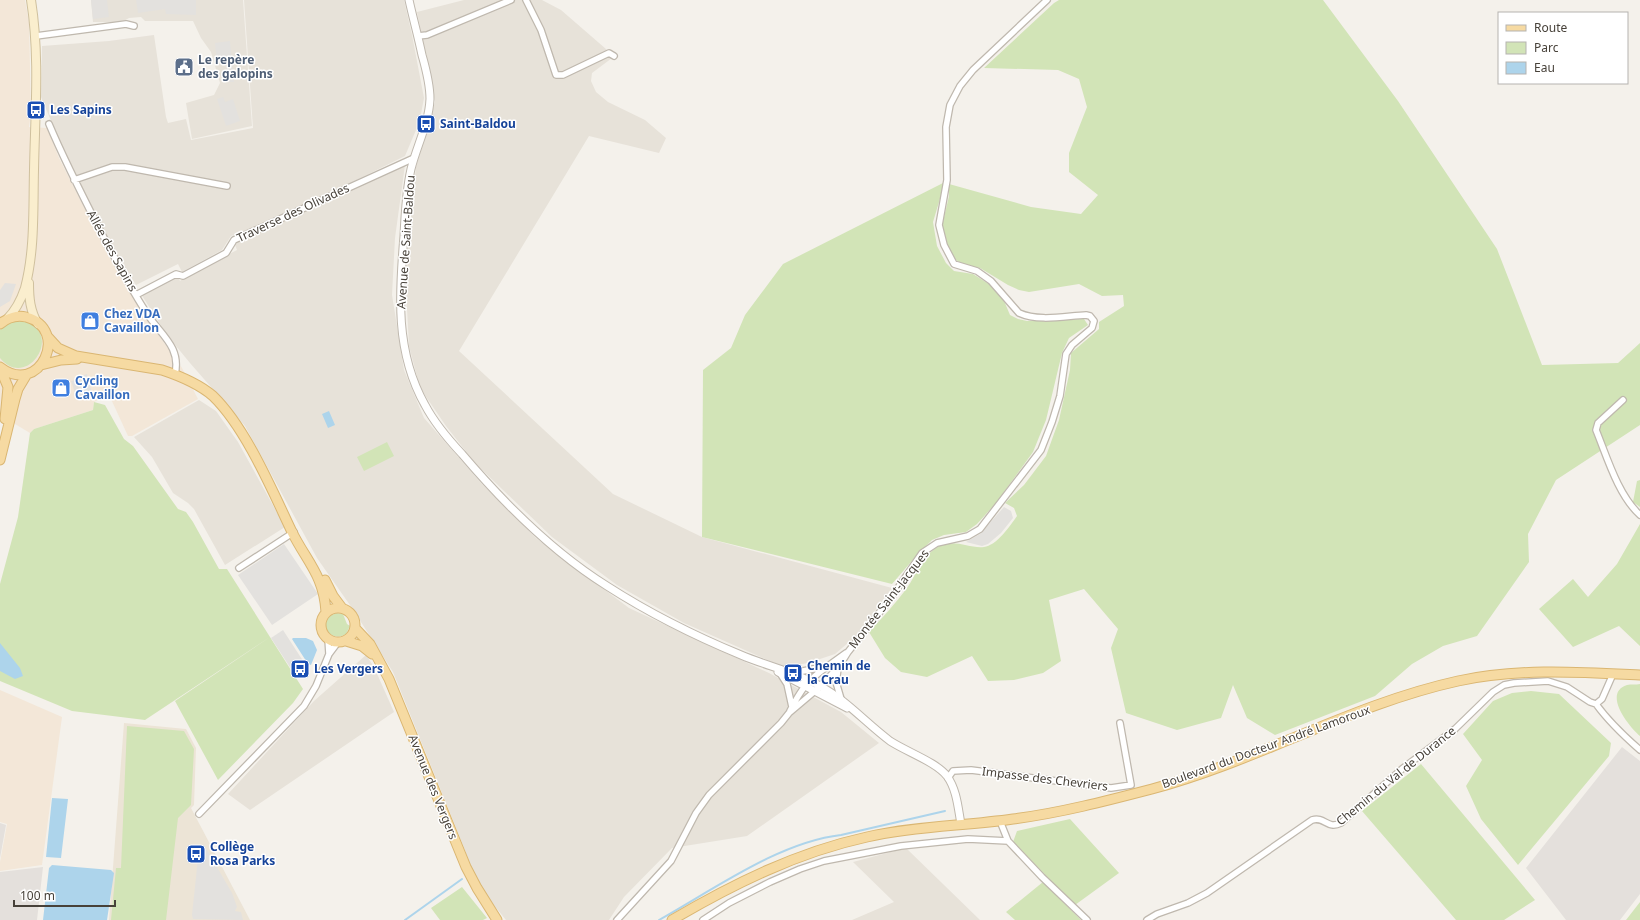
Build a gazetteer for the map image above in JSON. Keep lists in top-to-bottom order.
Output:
{
  "streets": {
    "main road": ["Boulevard du Docteur André Lamoroux", "Avenue des Vergers"],
    "street": [
      "Traverse des Olivades",
      "Avenue de Saint-Baldou",
      "Allée des Sapins",
      "Montée Saint-Jacques",
      "Chemin du Val de Durance",
      "Impasse des Chevriers"
    ]
  },
  "crossings": [
    ["Traverse des Olivades", "Avenue de Saint-Baldou"],
    ["Traverse des Olivades", "Allée des Sapins"],
    ["Avenue de Saint-Baldou", "Boulevard du Docteur André Lamoroux"],
    ["Avenue de Saint-Baldou", "Impasse des Chevriers"]
  ],
  "places": {
    "public building": ["Le repère des galopins"],
    "bus stop": [
      "Les Sapins",
      "Saint-Baldou",
      "Les Vergers",
      "Chemin de la Crau",
      "Collège Rosa Parks"
    ],
    "shop": ["Chez VDA Cavaillon", "Cycling Cavaillon"]
  },
  "legend": ["Route", "Parc", "Eau"],
  "scale_bar": "100 m"
}
